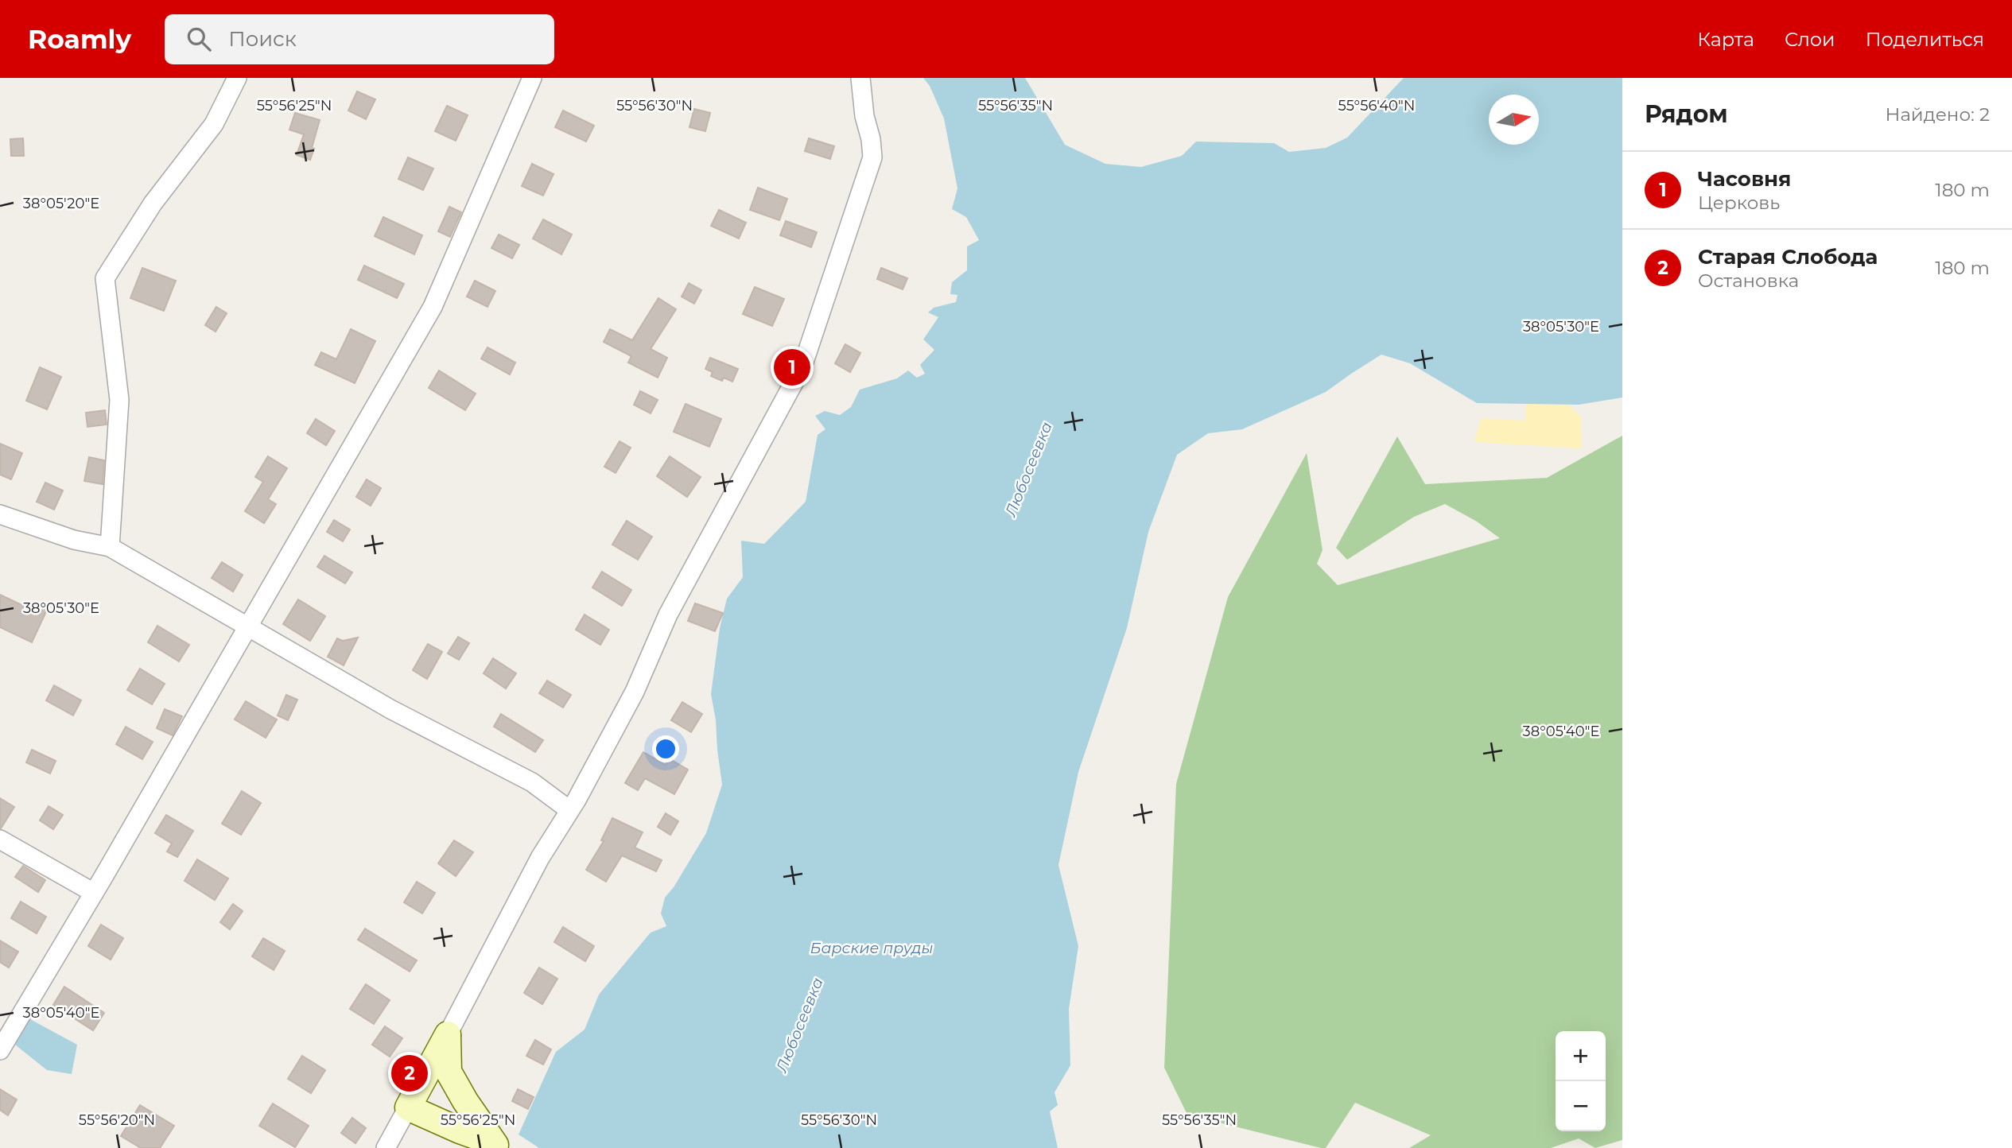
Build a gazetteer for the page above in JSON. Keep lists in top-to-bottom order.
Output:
{
  "water": ["Любосеевка", "Барские пруды"],
  "north": "right",
  "page": {
    "header": "Roamly",
    "search": "Поиск",
    "nav": ["Карта", "Слои", "Поделиться"],
    "heading": ["Рядом", "Найдено: 2"],
    "list": [
      {
        "mark": "1",
        "name": "Часовня",
        "note": "Церковь",
        "value": "180 m"
      },
      {
        "mark": "2",
        "name": "Старая Слобода",
        "note": "Остановка",
        "value": "180 m"
      }
    ],
    "pins": ["1", "2"],
    "map_buttons": ["+", "−"]
  },
  "coordinates": [
    "55°56'25\"N",
    "55°56'30\"N",
    "55°56'35\"N",
    "55°56'40\"N",
    "38°05'20\"E",
    "38°05'30\"E",
    "38°05'40\"E",
    "55°56'20\"N"
  ]
}
